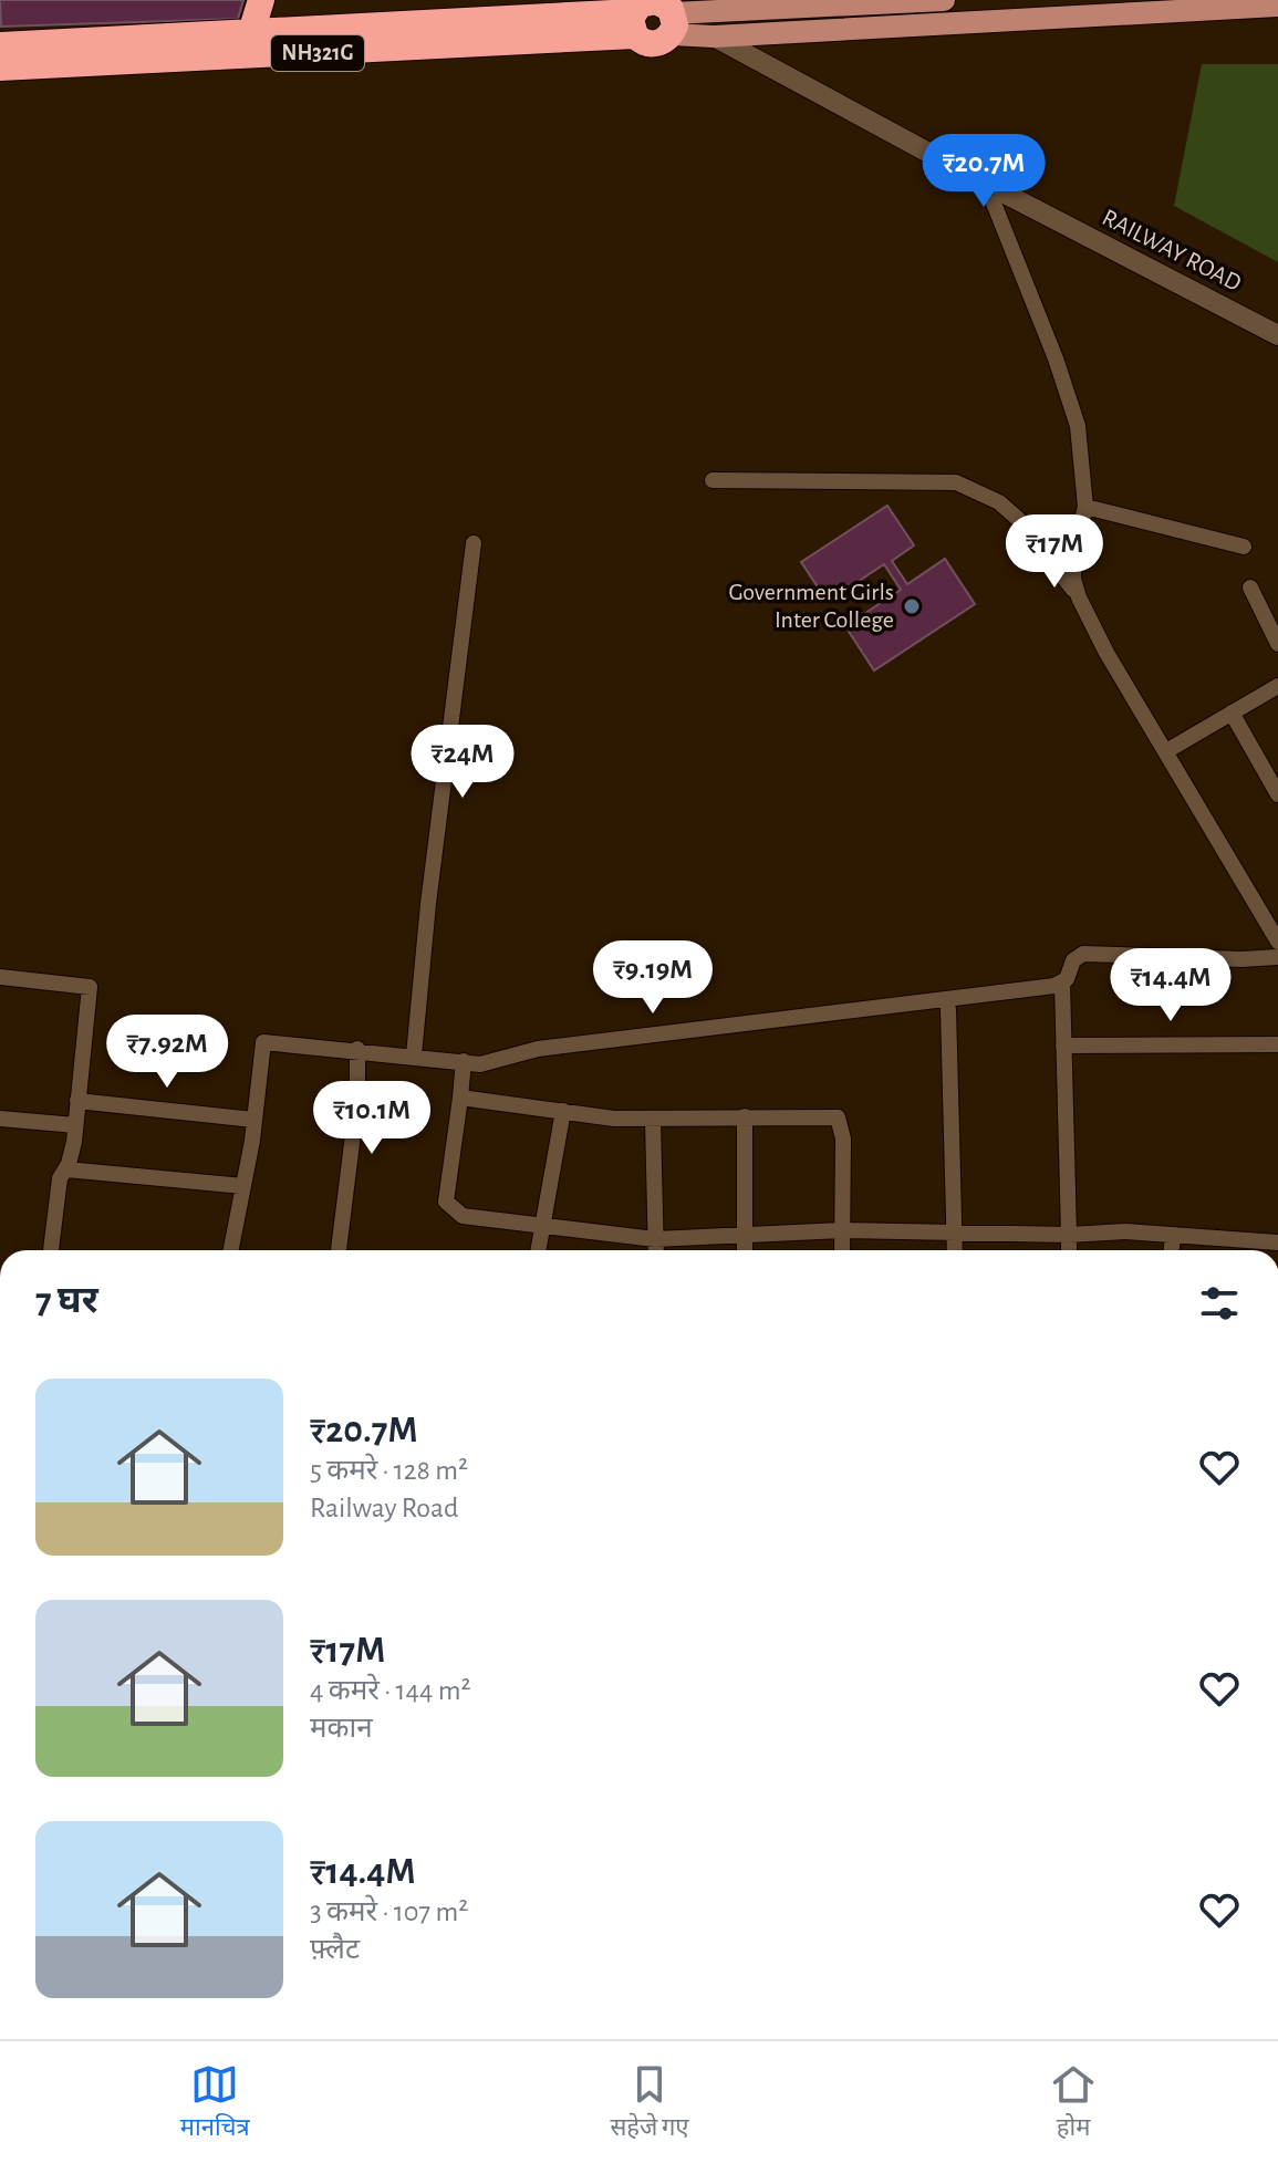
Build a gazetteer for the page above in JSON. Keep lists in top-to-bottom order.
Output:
{
  "streets": {
    "highway": ["NH321G"],
    "street": ["RAILWAY ROAD"]
  },
  "places": ["Government Girls Inter College"],
  "page": {
    "price": [
      "₹20.7M",
      "₹17M",
      "₹24M",
      "₹9.19M",
      "₹14.4M",
      "₹7.92M",
      "₹10.1M"
    ],
    "heading": "7 घर",
    "list": [
      {
        "name": "₹20.7M",
        "note": "5 कमरे · 128 m² · Railway Road"
      },
      {
        "name": "₹17M",
        "note": "4 कमरे · 144 m² · मकान"
      },
      {
        "name": "₹14.4M",
        "note": "3 कमरे · 107 m² · फ़्लैट"
      }
    ],
    "tabs": ["मानचित्र", "सहेजे गए", "होम"]
  }
}
